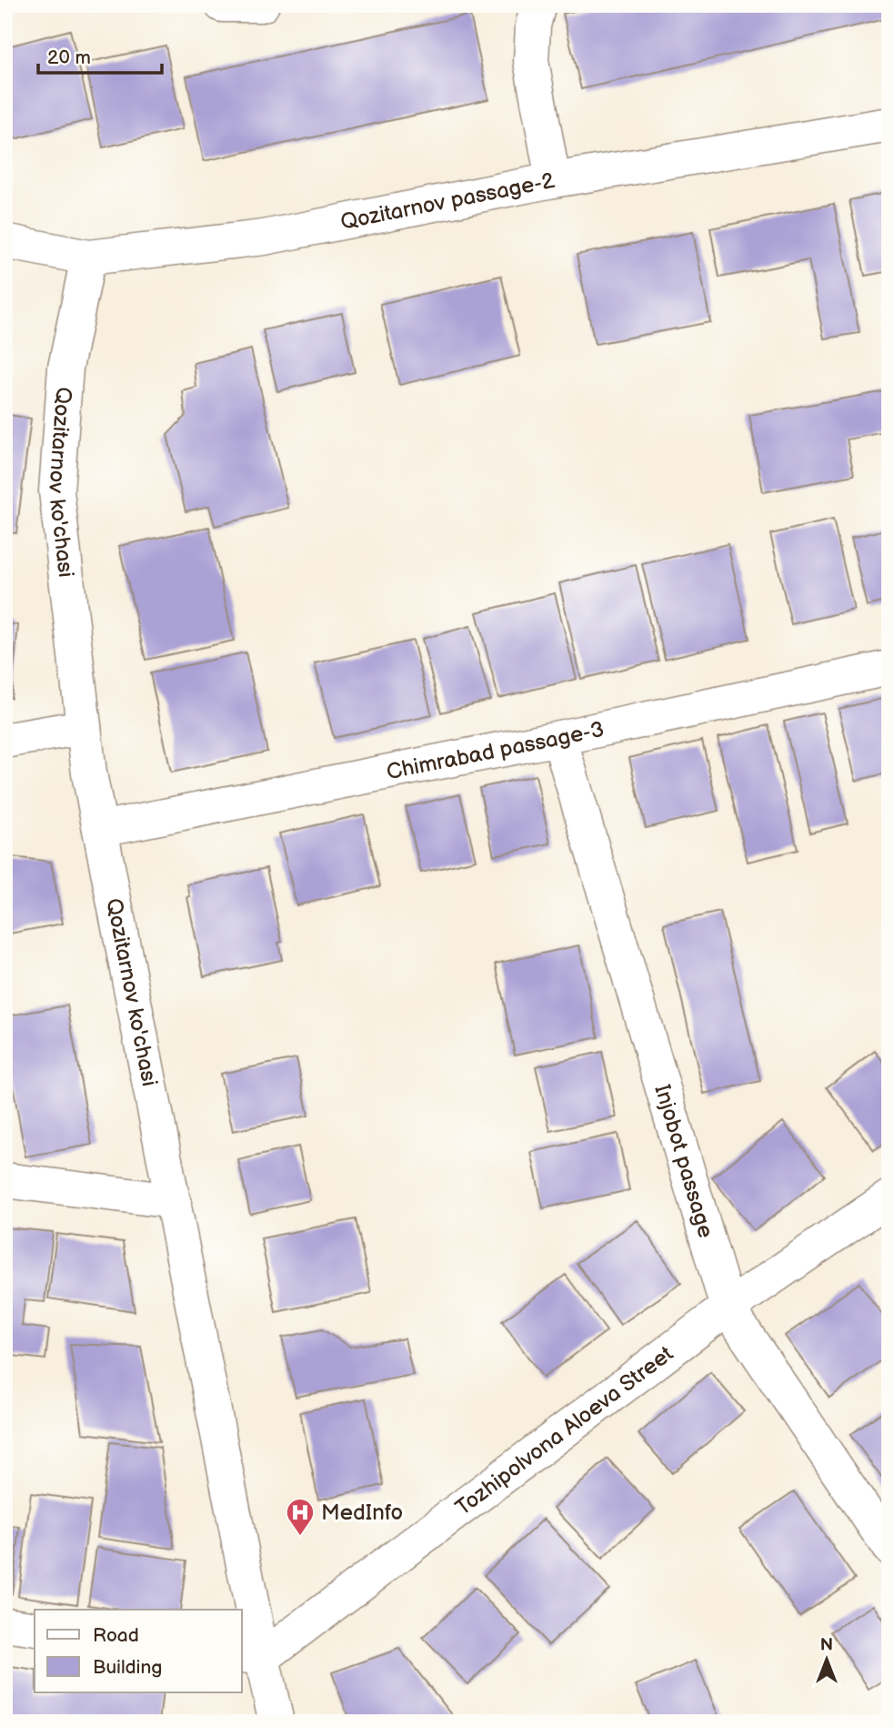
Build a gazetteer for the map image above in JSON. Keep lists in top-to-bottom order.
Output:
{
  "streets": {
    "street": [
      "Qozitarnov passage-2",
      "Qozitarnov ko'chasi",
      "Chimrаbаd passage-3",
      "Injobot passage",
      "Tozhipolvona Aloeva Street"
    ]
  },
  "crossings": [
    ["Qozitarnov passage-2", "Qozitarnov ko'chasi"],
    ["Qozitarnov ko'chasi", "Chimrаbаd passage-3"],
    ["Qozitarnov ko'chasi", "Tozhipolvona Aloeva Street"],
    ["Chimrаbаd passage-3", "Injobot passage"],
    ["Injobot passage", "Tozhipolvona Aloeva Street"]
  ],
  "places": {
    "hospital": ["MedInfo"]
  },
  "legend": ["Road", "Building"],
  "scale_bar": "20 m",
  "north": "top"
}
